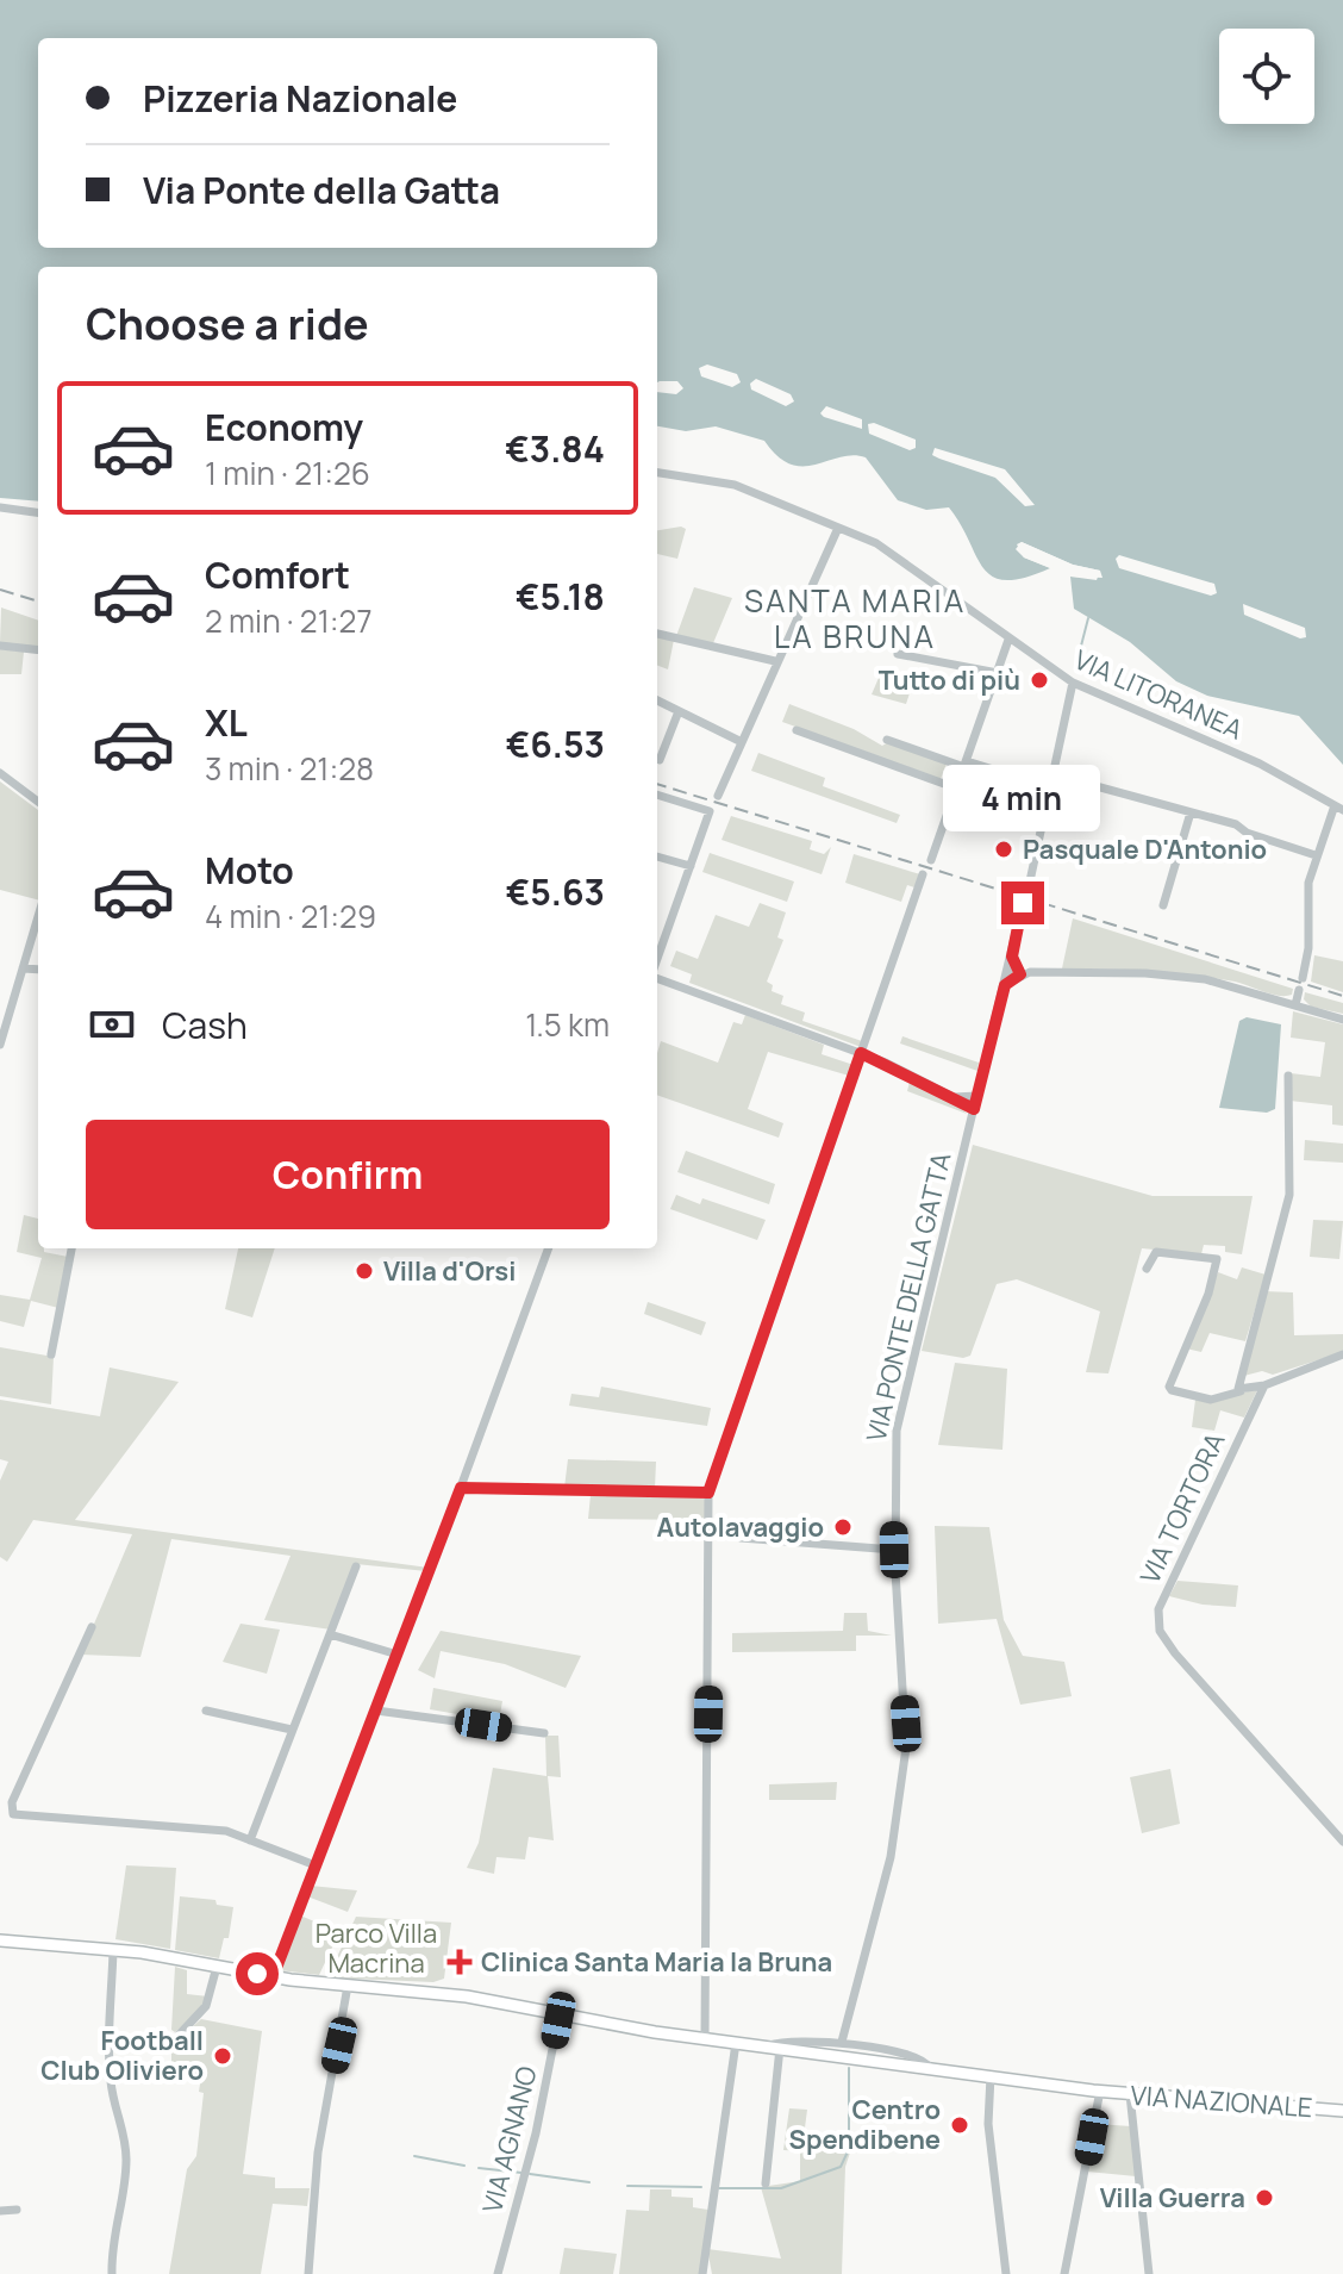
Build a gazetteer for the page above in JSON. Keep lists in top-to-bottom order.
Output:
{
  "streets": {
    "main road": ["VIA NAZIONALE"],
    "street": [
      "VIA LITORANEA",
      "VIA PONTE DELLA GATTA",
      "VIA TORTORA",
      "VIA AGNANO"
    ]
  },
  "crossings": [
    ["VIA PONTE DELLA GATTA", "VIA NAZIONALE"],
    ["VIA NAZIONALE", "VIA AGNANO"]
  ],
  "districts": ["SANTA MARIA LA BRUNA"],
  "parks": ["Parco Villa Macrina"],
  "places": {
    "other": [
      "Tutto di più",
      "Pasquale D'Antonio",
      "Villa d'Orsi",
      "Autolavaggio",
      "Football Club Oliviero",
      "Centro Spendibene",
      "Villa Guerra"
    ],
    "health": ["Clinica Santa Maria la Bruna"]
  },
  "page": {
    "banner": ["Pizzeria Nazionale", "Via Ponte della Gatta"],
    "heading": "Choose a ride",
    "list": [
      {
        "name": "Economy",
        "note": "1 min · 21:26",
        "value": "€3.84"
      },
      {
        "name": "Comfort",
        "note": "2 min · 21:27",
        "value": "€5.18"
      },
      {
        "name": "XL",
        "note": "3 min · 21:28",
        "value": "€6.53"
      },
      {
        "name": "Moto",
        "note": "4 min · 21:29",
        "value": "€5.63"
      }
    ],
    "bubble": "4 min",
    "pay": ["Cash", "1.5 km"],
    "buttons": "Confirm"
  }
}
